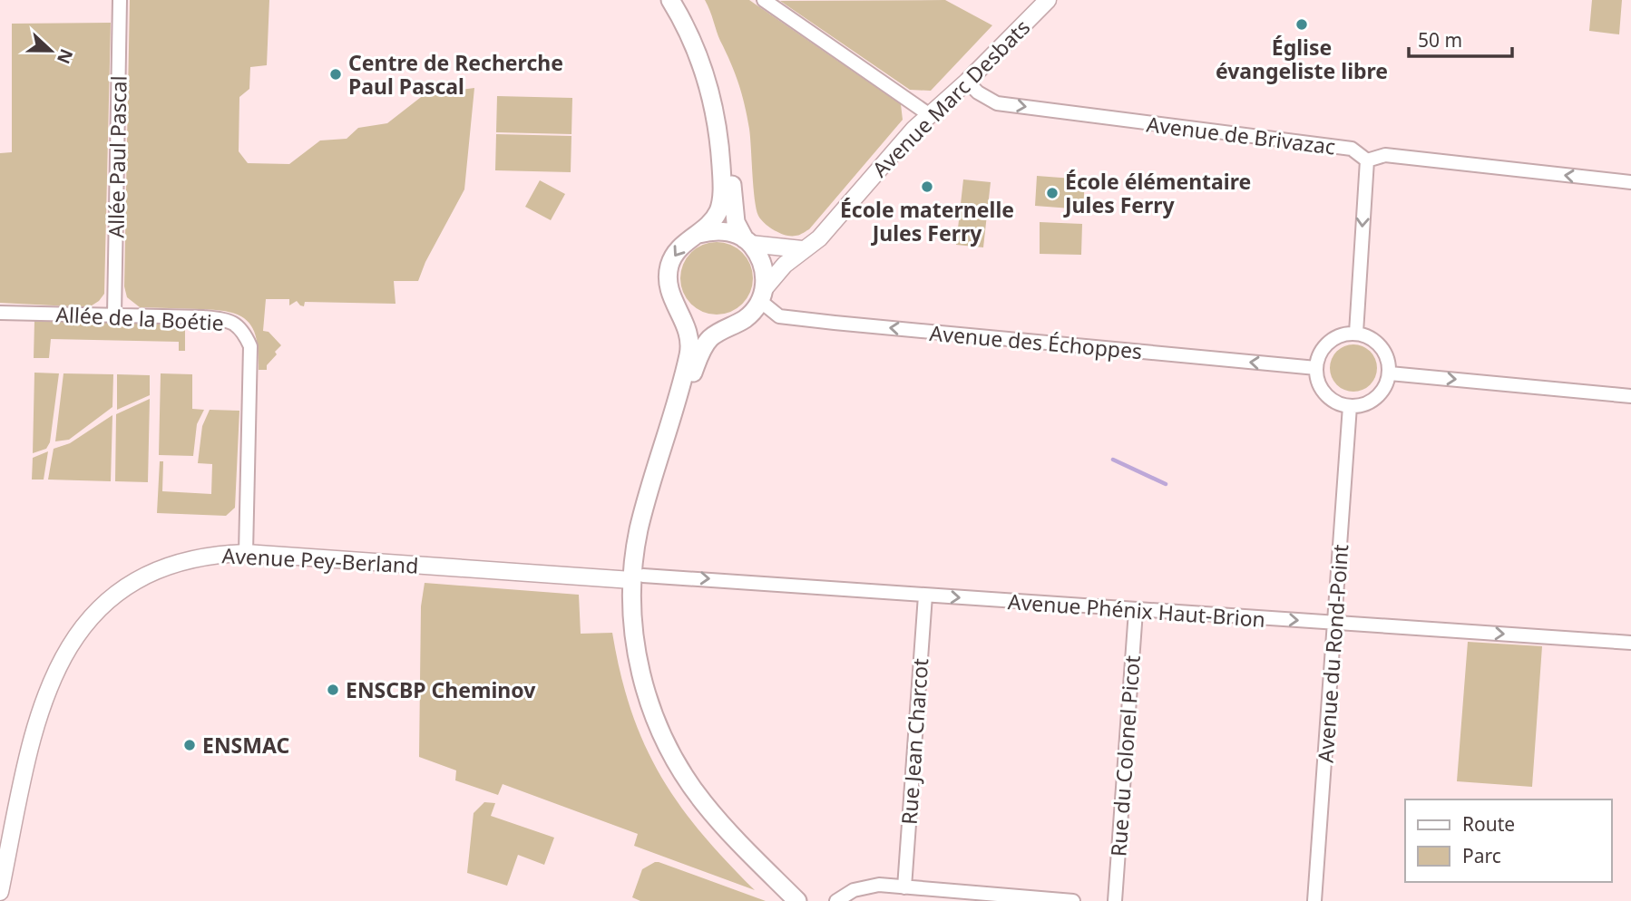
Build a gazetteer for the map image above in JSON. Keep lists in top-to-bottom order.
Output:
{
  "streets": {
    "street": [
      "Avenue Marc Desbats",
      "Avenue de Brivazac",
      "Allée Paul Pascal",
      "Allée de la Boétie",
      "Avenue des Échoppes",
      "Avenue Pey-Berland",
      "Avenue Phénix Haut-Brion",
      "Avenue du Rond-Point",
      "Rue Jean Charcot",
      "Rue du Colonel Picot"
    ]
  },
  "crossings": [
    ["Avenue Marc Desbats", "Avenue de Brivazac"],
    ["Avenue Marc Desbats", "Avenue des Échoppes"],
    ["Allée Paul Pascal", "Allée de la Boétie"],
    ["Allée de la Boétie", "Avenue Pey-Berland"],
    ["Avenue des Échoppes", "Avenue du Rond-Point"],
    ["Avenue Pey-Berland", "Avenue Phénix Haut-Brion"],
    ["Avenue Phénix Haut-Brion", "Avenue du Rond-Point"],
    ["Avenue Phénix Haut-Brion", "Rue Jean Charcot"],
    ["Avenue Phénix Haut-Brion", "Rue du Colonel Picot"]
  ],
  "one_way": ["Avenue de Brivazac", "Avenue des Échoppes", "Avenue Phénix Haut-Brion"],
  "places": [
    "Église évangeliste libre",
    "Centre de Recherche Paul Pascal",
    "École maternelle Jules Ferry",
    "École élémentaire Jules Ferry",
    "ENSCBP Cheminov",
    "ENSMAC"
  ],
  "legend": ["Route", "Parc"],
  "scale_bar": "50 m",
  "north": "right"
}
